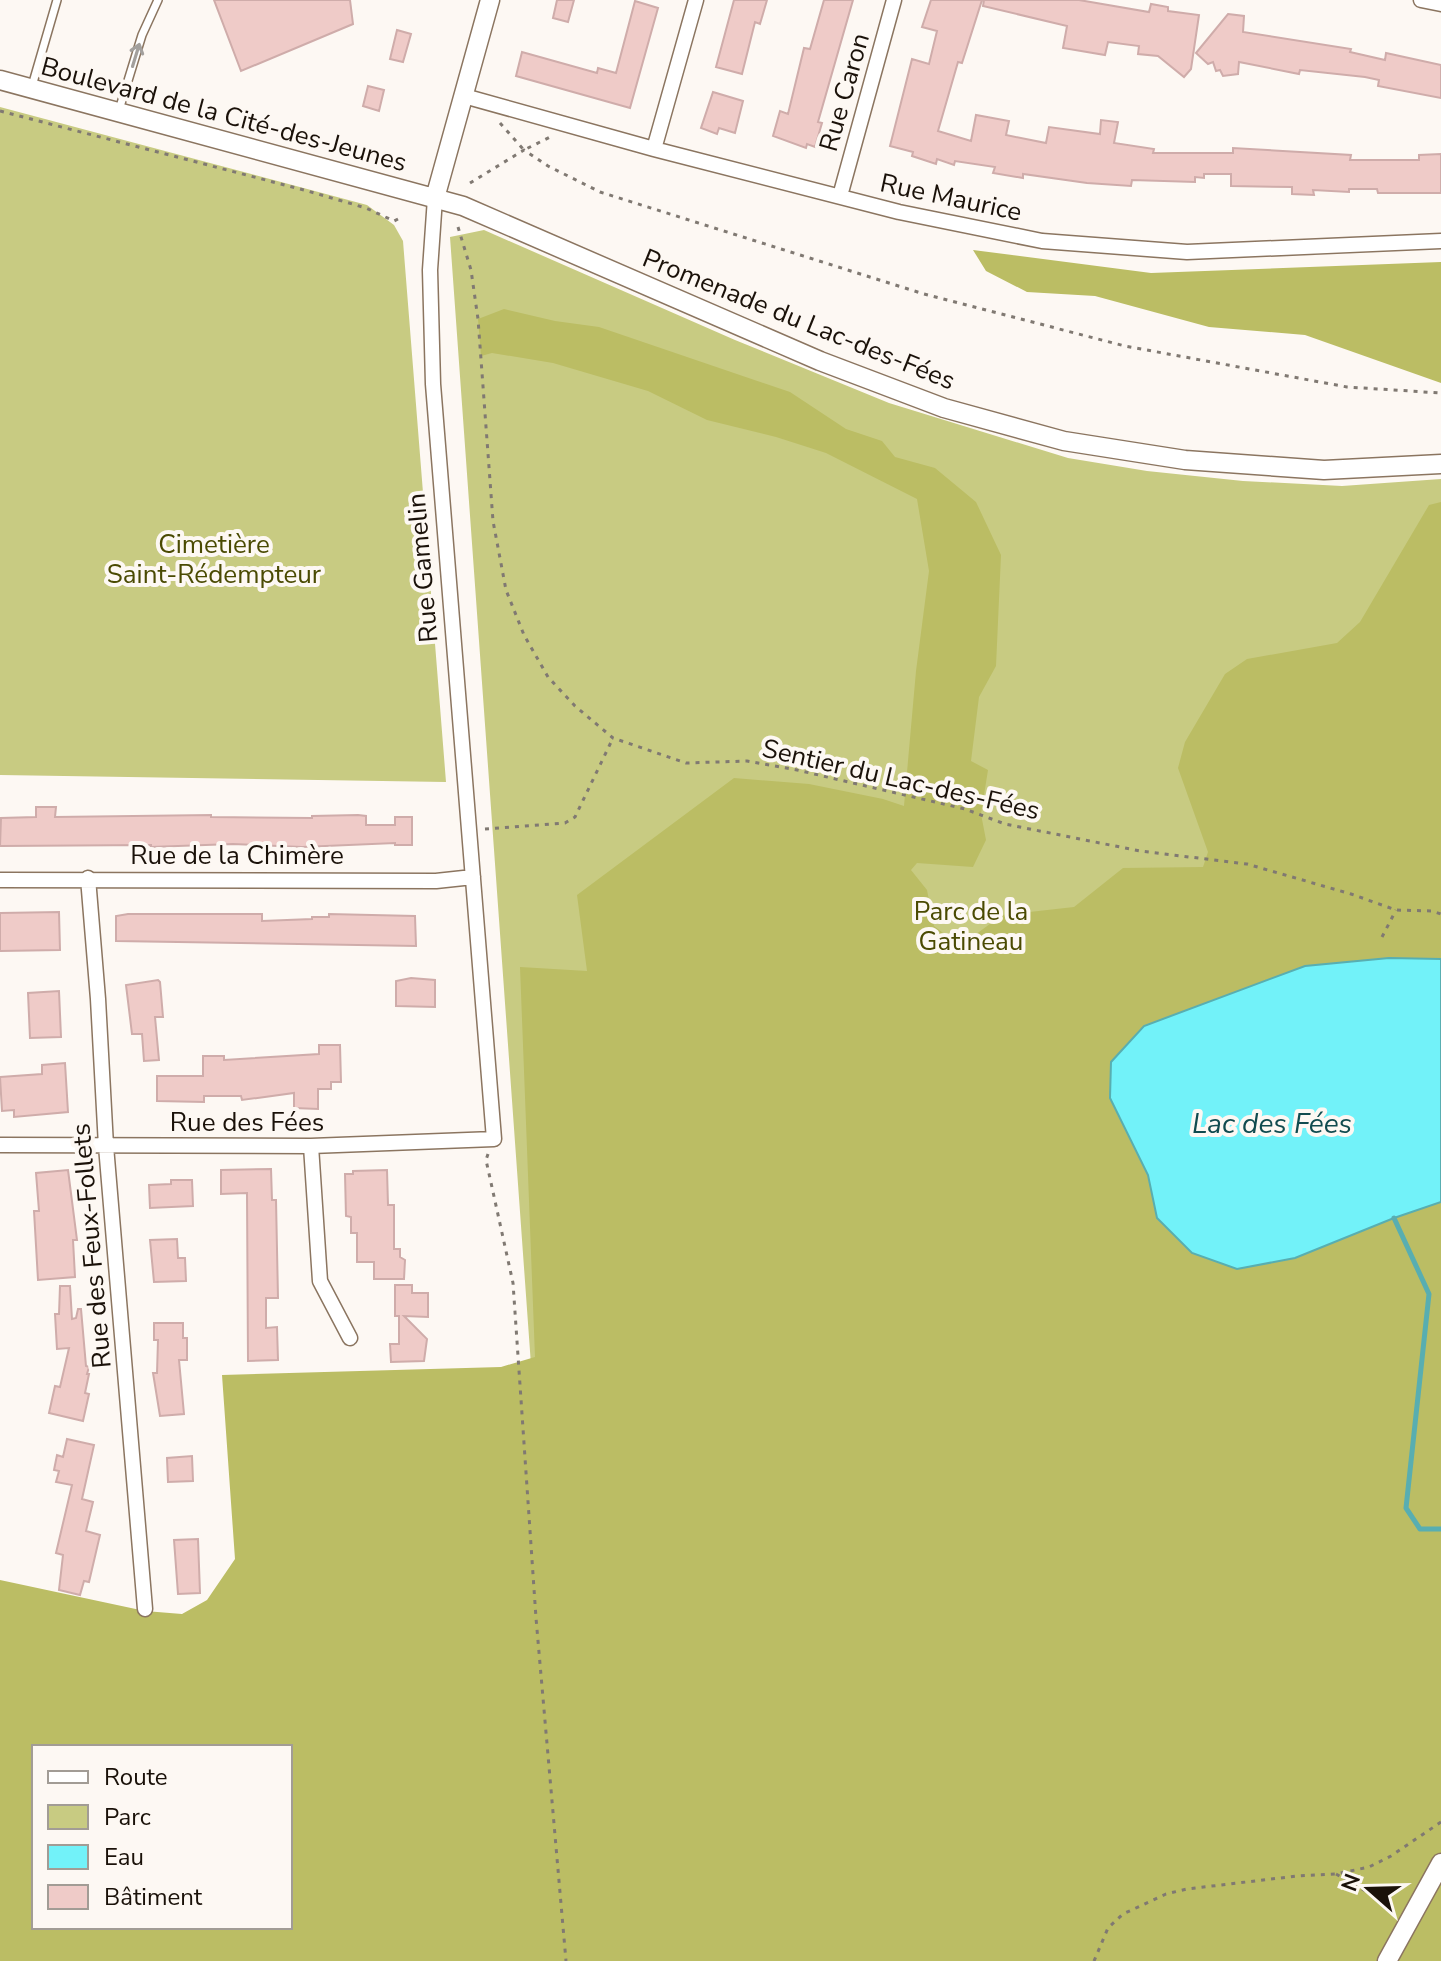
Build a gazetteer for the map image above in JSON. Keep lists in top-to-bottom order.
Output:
{
  "streets": {
    "street": [
      "Rue Caron",
      "Boulevard de la Cité-des-Jeunes",
      "Rue Maurice",
      "Promenade du Lac-des-Fées",
      "Rue Gamelin",
      "Rue de la Chimère",
      "Rue des Fées",
      "Rue des Feux-Follets"
    ],
    "path": ["Sentier du Lac-des-Fées"]
  },
  "crossings": [
    ["Rue Caron", "Rue Maurice"],
    ["Boulevard de la Cité-des-Jeunes", "Promenade du Lac-des-Fées"],
    ["Boulevard de la Cité-des-Jeunes", "Rue Gamelin"],
    ["Rue Maurice", "Rue Gamelin"],
    ["Promenade du Lac-des-Fées", "Rue Gamelin"],
    ["Rue Gamelin", "Rue de la Chimère"],
    ["Rue Gamelin", "Rue des Fées"],
    ["Rue de la Chimère", "Rue des Feux-Follets"],
    ["Rue des Fées", "Rue des Feux-Follets"]
  ],
  "water": ["Lac des Fées"],
  "parks": ["Cimetière Saint-Rédempteur", "Parc de la Gatineau"],
  "legend": [
    "Route",
    "Parc",
    "Eau",
    "Bâtiment"
  ],
  "north": "left"
}
